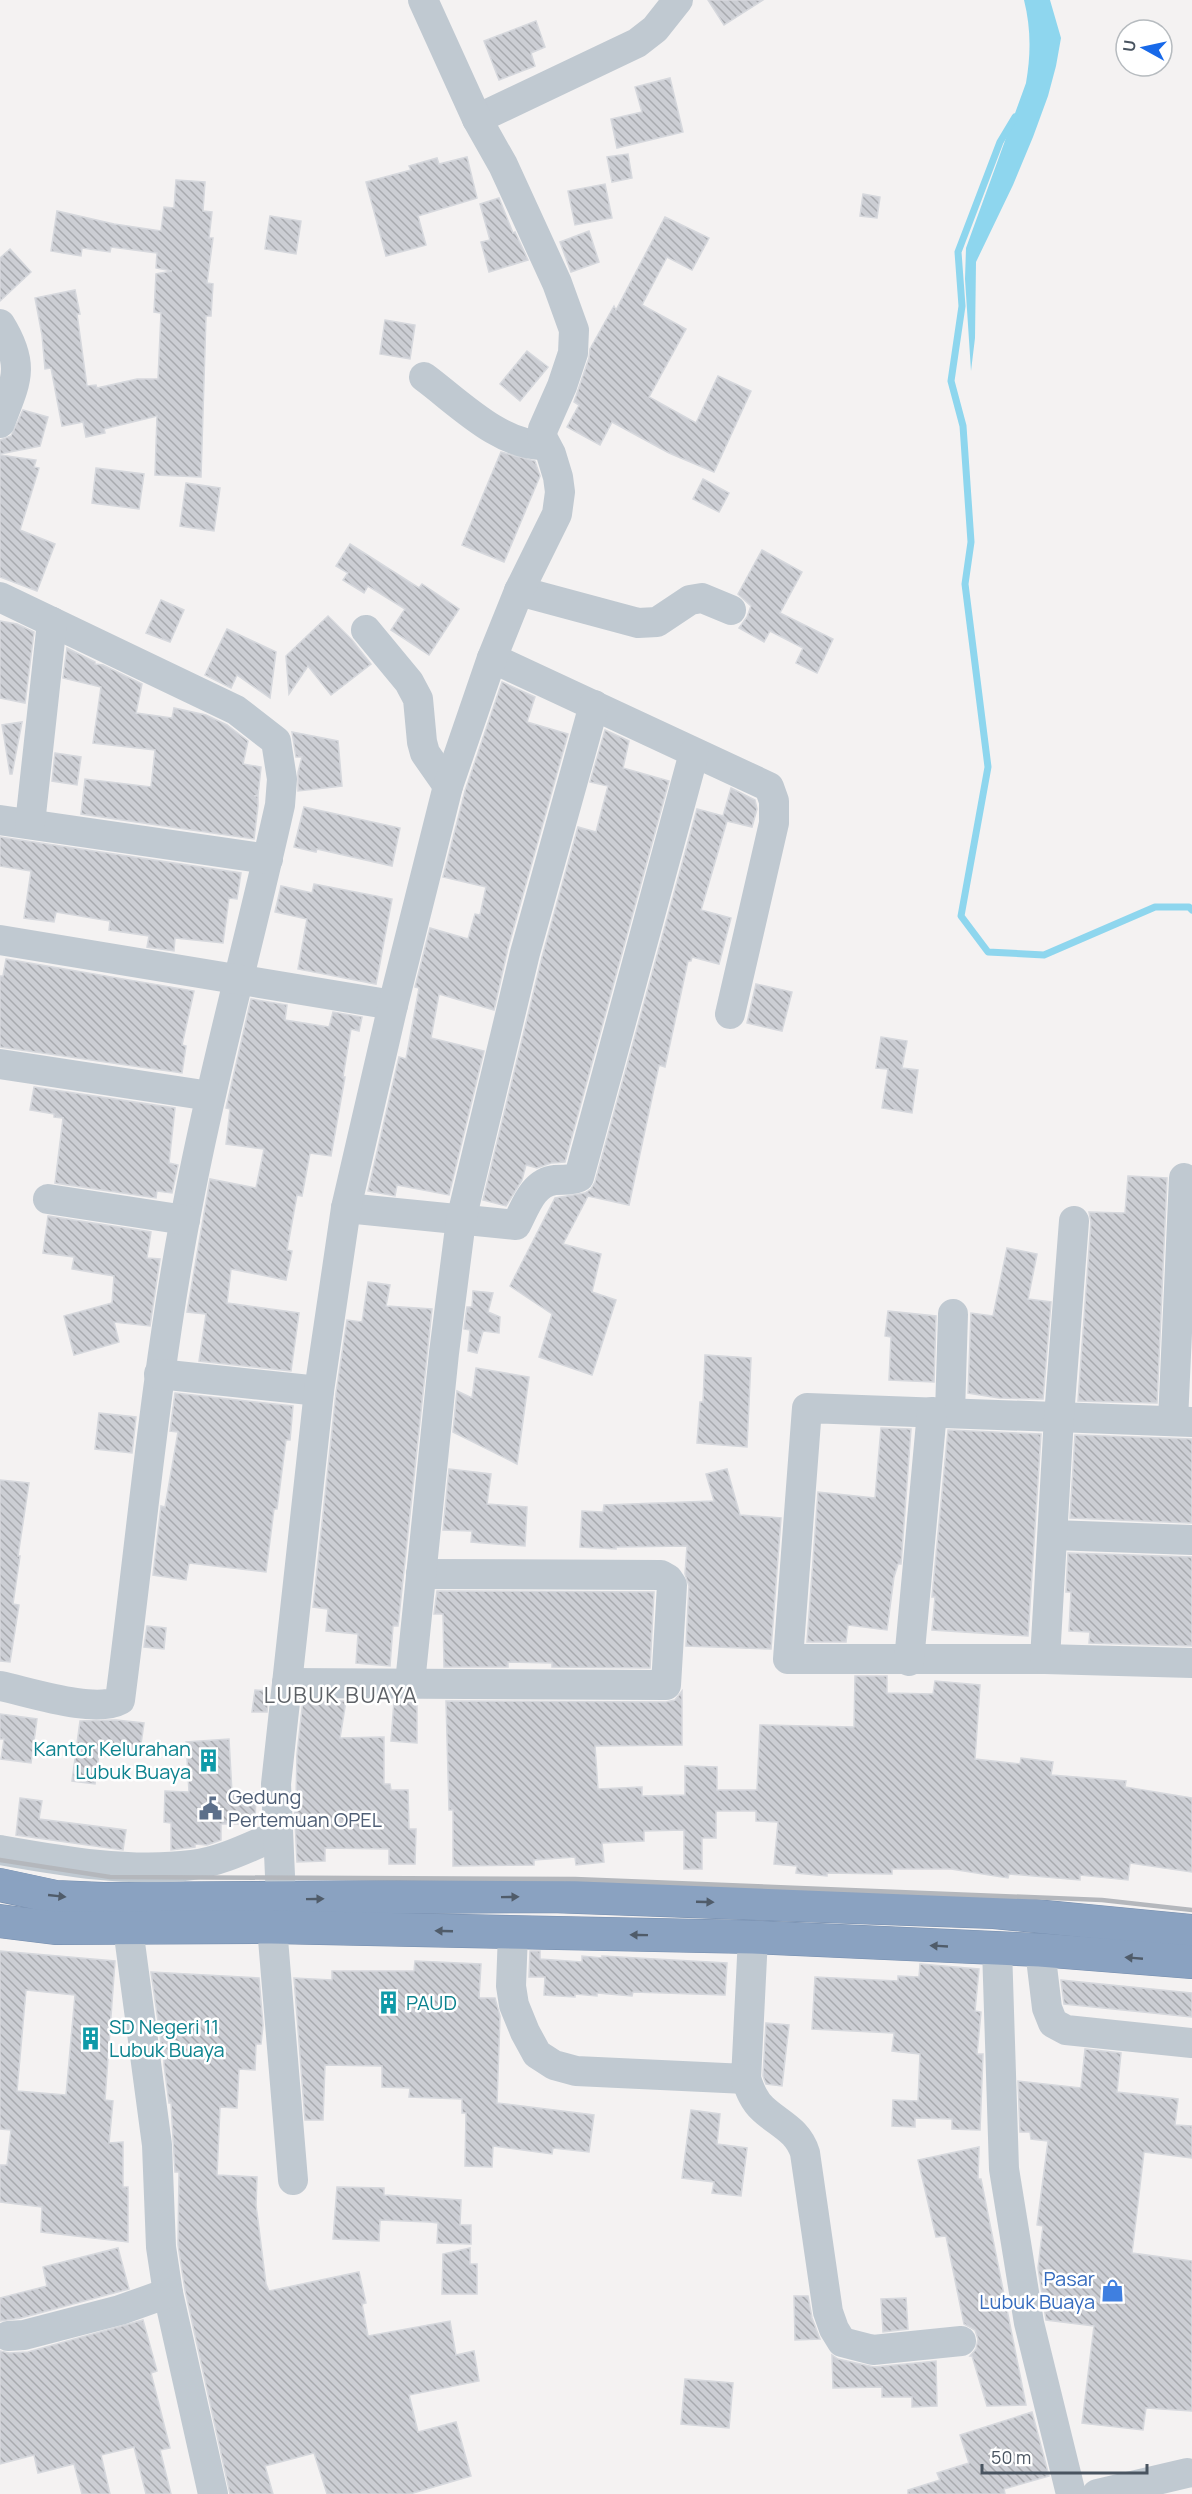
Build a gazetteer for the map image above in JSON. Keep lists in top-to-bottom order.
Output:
{
  "districts": ["LUBUK BUAYA"],
  "places": {
    "building": ["Kantor Kelurahan Lubuk Buaya", "PAUD", "SD Negeri 11 Lubuk Buaya"],
    "public building": ["Gedung Pertemuan OPEL"],
    "shop": ["Pasar Lubuk Buaya"]
  },
  "scale_bar": "50 m",
  "north": "left"
}
